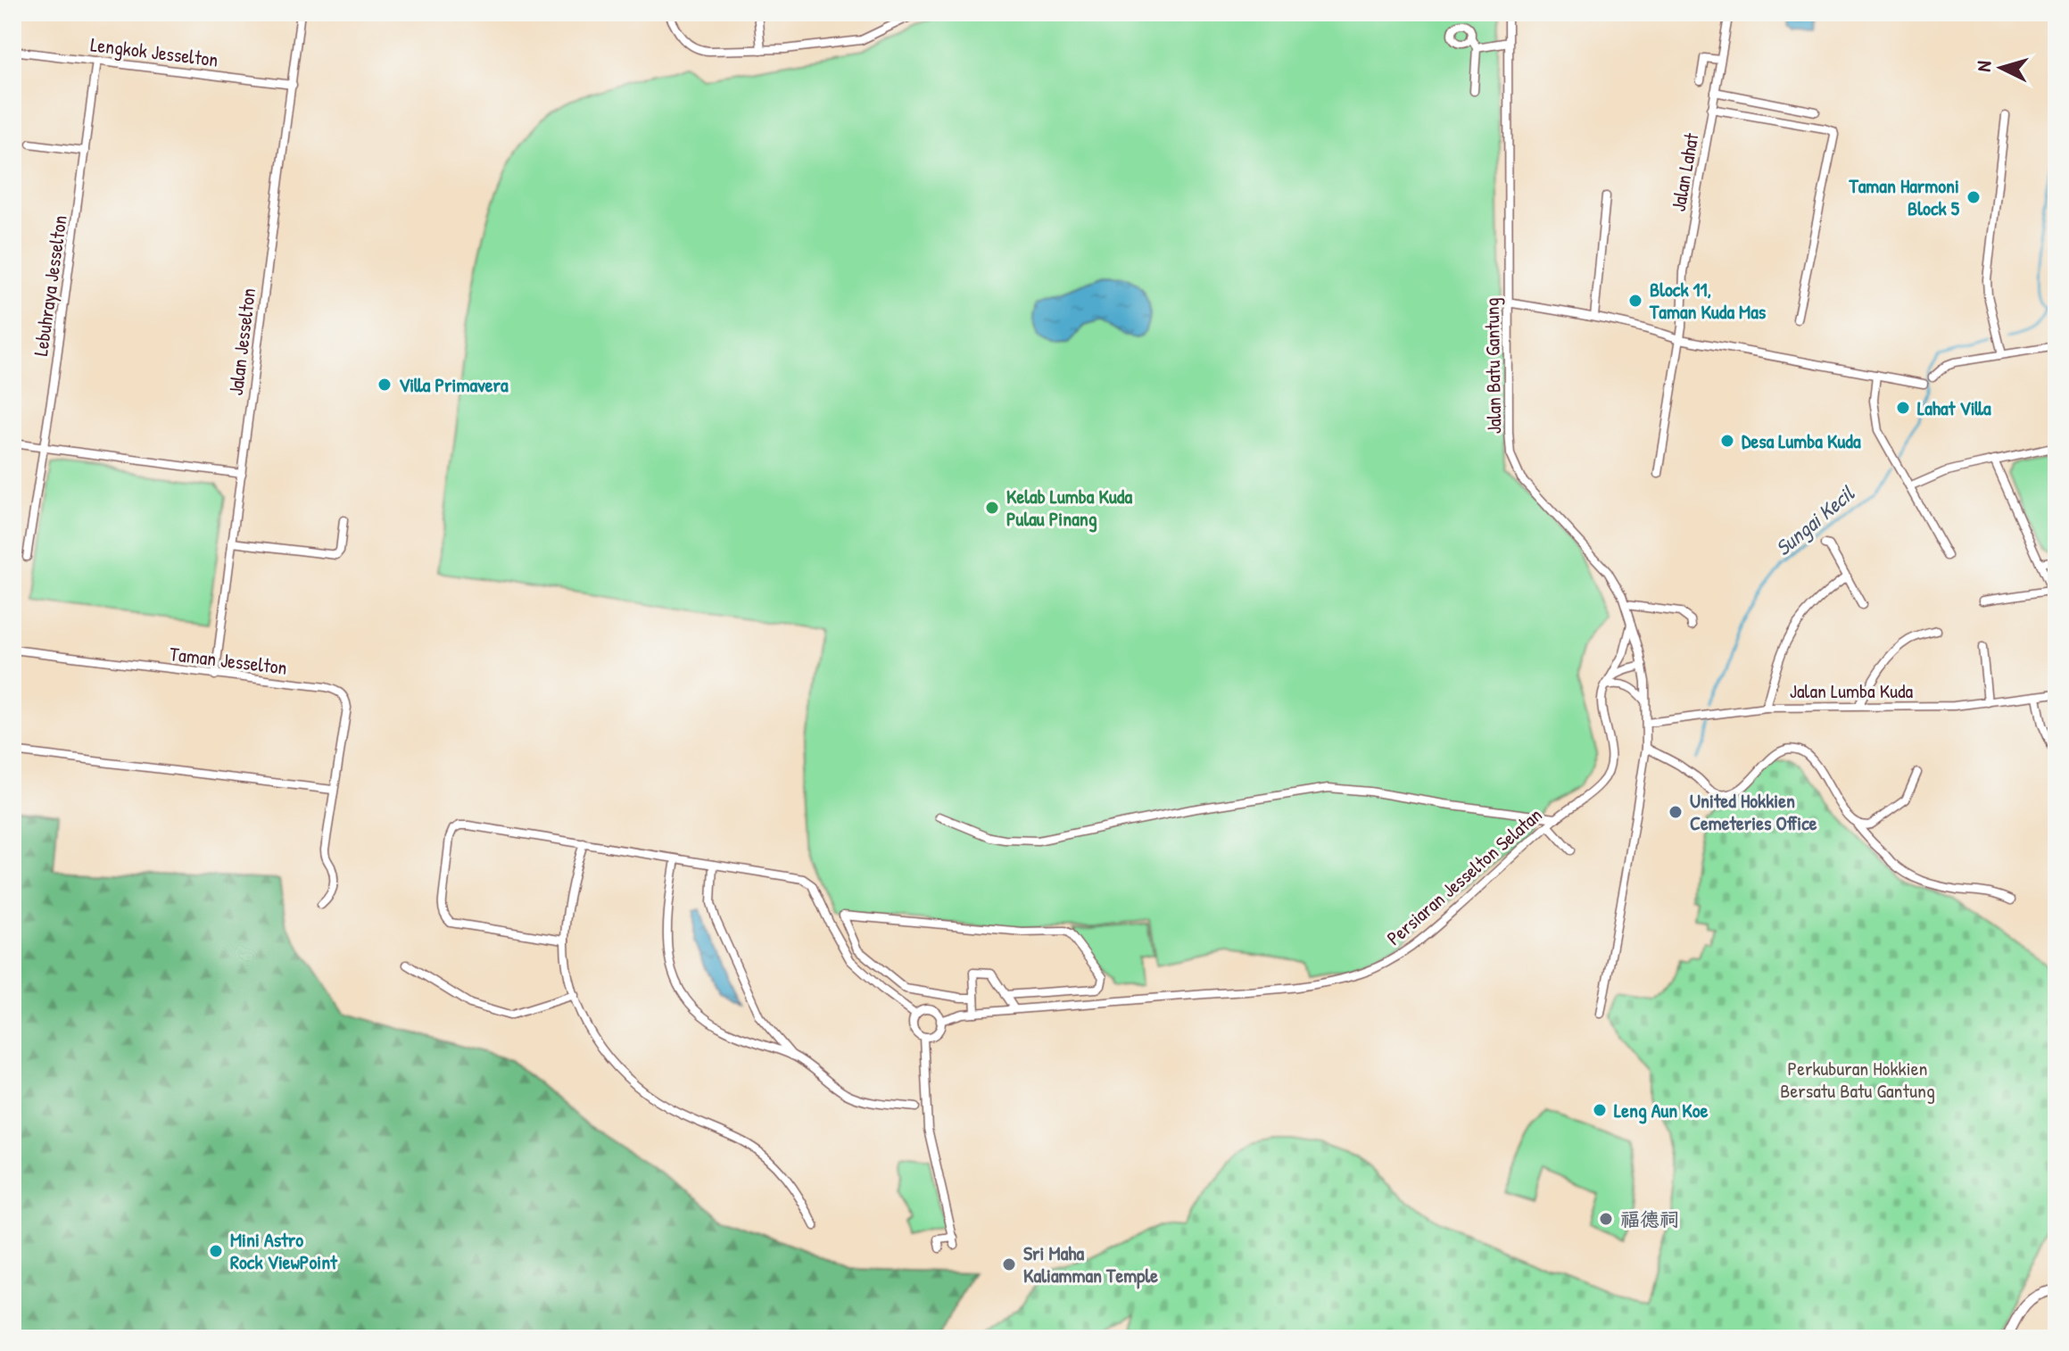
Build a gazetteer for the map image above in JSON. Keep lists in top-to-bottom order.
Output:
{
  "streets": {
    "street": [
      "Lengkok Jesselton",
      "Jalan Lahat",
      "Lebuhraya Jesselton",
      "Jalan Jesselton",
      "Jalan Batu Gantung",
      "Taman Jesselton",
      "Jalan Lumba Kuda",
      "Persiaran Jesselton Selatan"
    ]
  },
  "crossings": [
    ["Lengkok Jesselton", "Lebuhraya Jesselton"],
    ["Lengkok Jesselton", "Jalan Jesselton"],
    ["Jalan Jesselton", "Taman Jesselton"],
    ["Jalan Batu Gantung", "Jalan Lumba Kuda"]
  ],
  "water": ["Sungai Kecil"],
  "parks": ["Perkuburan Hokkien Bersatu Batu Gantung"],
  "places": [
    "Taman Harmoni Block 5",
    "Block 11, Taman Kuda Mas",
    "Villa Primavera",
    "Lahat Villa",
    "Desa Lumba Kuda",
    "Kelab Lumba Kuda Pulau Pinang",
    "United Hokkien Cemeteries Office",
    "Leng Aun Koe",
    "福德祠",
    "Mini Astro Rock ViewPoint",
    "Sri Maha Kaliamman Temple"
  ],
  "north": "left"
}
